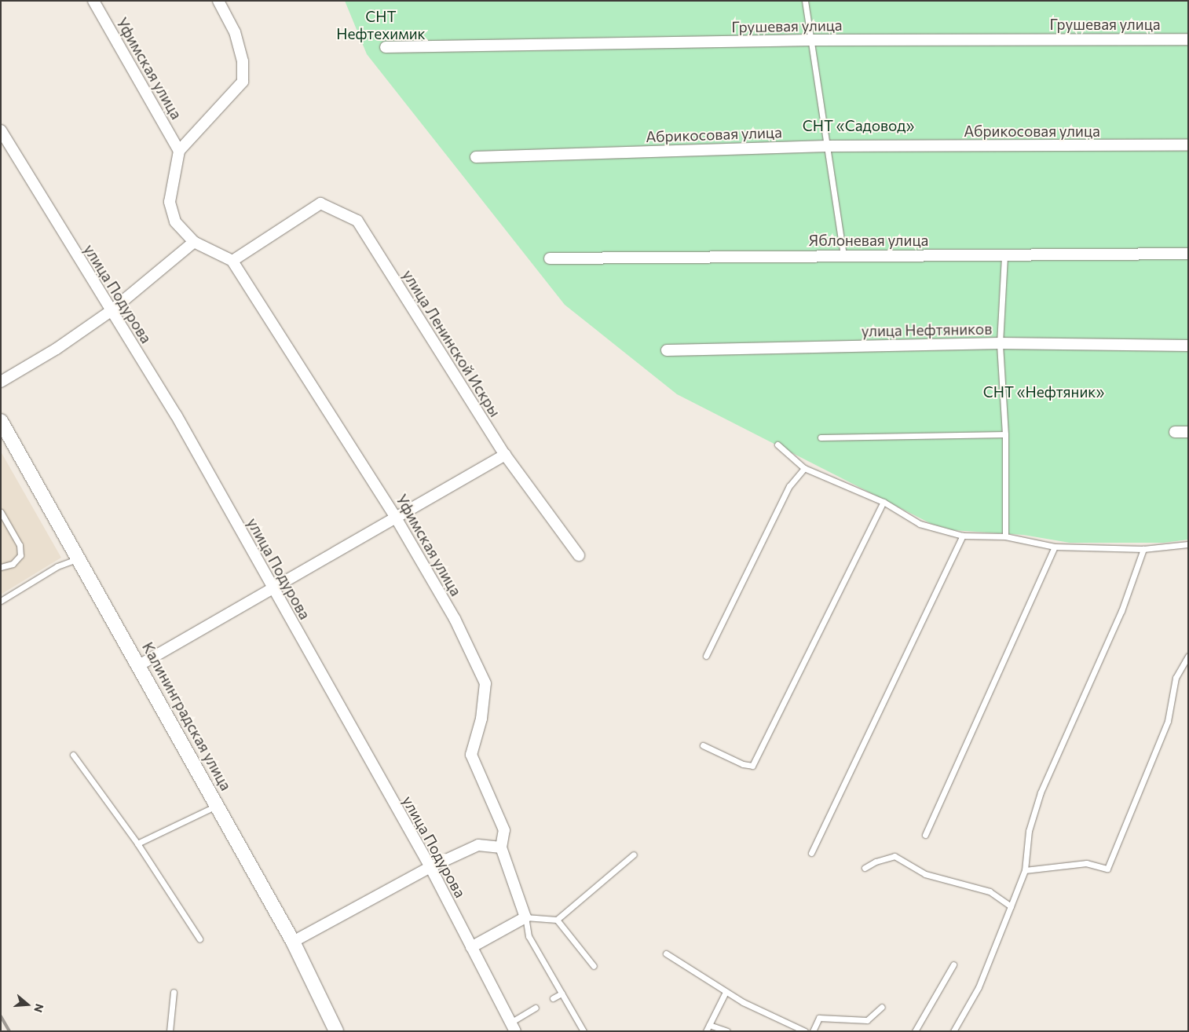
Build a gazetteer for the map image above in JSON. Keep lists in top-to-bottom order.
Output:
{
  "streets": {
    "street": [
      "Грушевая улица",
      "Уфимская улица",
      "Абрикосовая улица",
      "Яблоневая улица",
      "улица Подурова",
      "улица Нефтяников",
      "улица Ленинской Искры",
      "Калининградская улица"
    ]
  },
  "crossings": [
    ["Уфимская улица", "улица Ленинской Искры"]
  ],
  "parks": ["СНТ Нефтехимик", "СНТ «Садовод»", "СНТ «Нефтяник»"],
  "north": "right"
}
